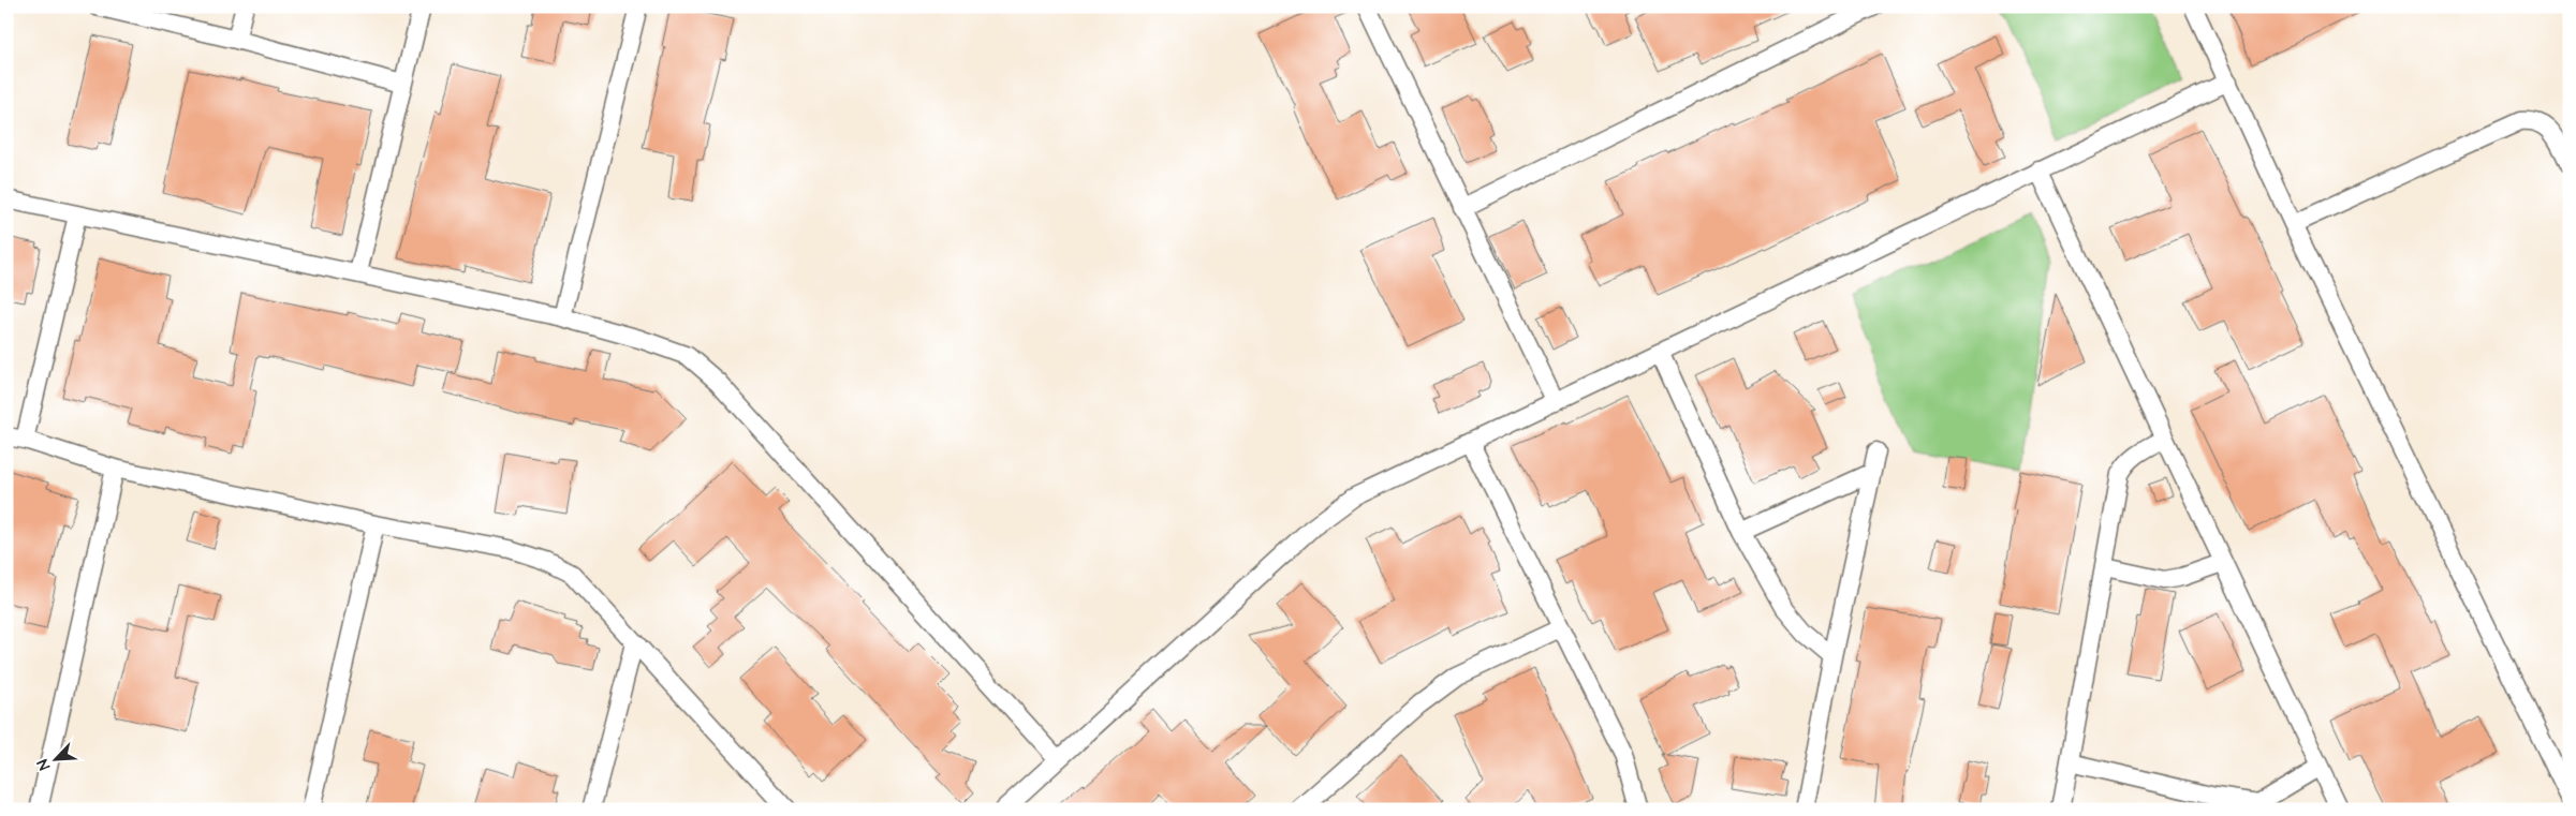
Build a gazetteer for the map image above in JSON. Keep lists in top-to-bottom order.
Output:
{
  "north": "bottom left"
}
